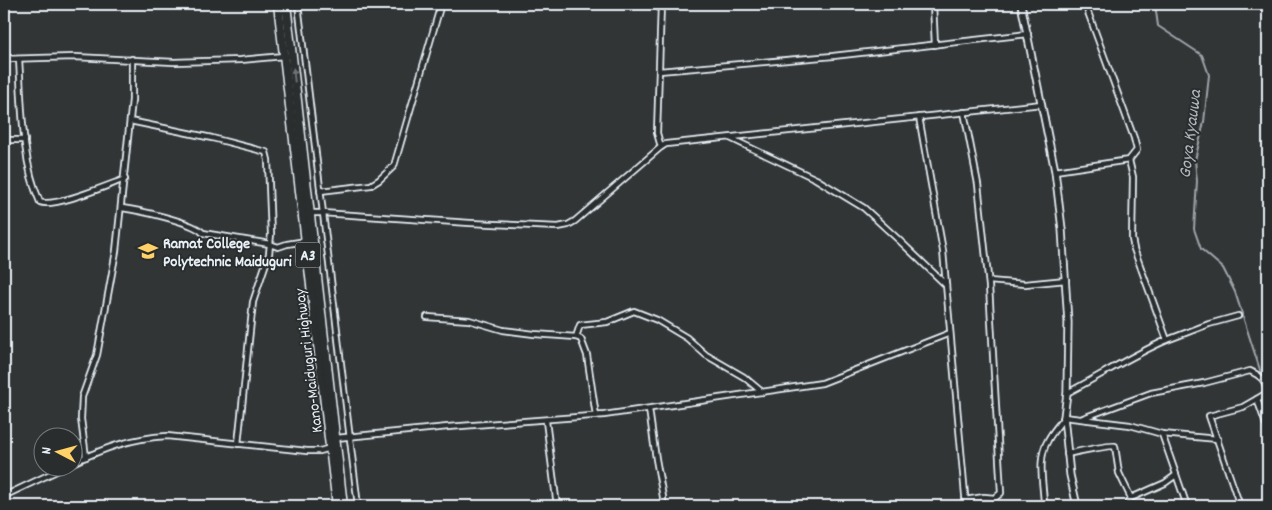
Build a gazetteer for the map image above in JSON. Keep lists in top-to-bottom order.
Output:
{
  "streets": {
    "highway": ["A3", "Kano-Maiduguri Highway"]
  },
  "water": ["Goya Kyauwa"],
  "places": {
    "school or university": ["Ramat College Polytechnic Maiduguri"]
  },
  "north": "left"
}
